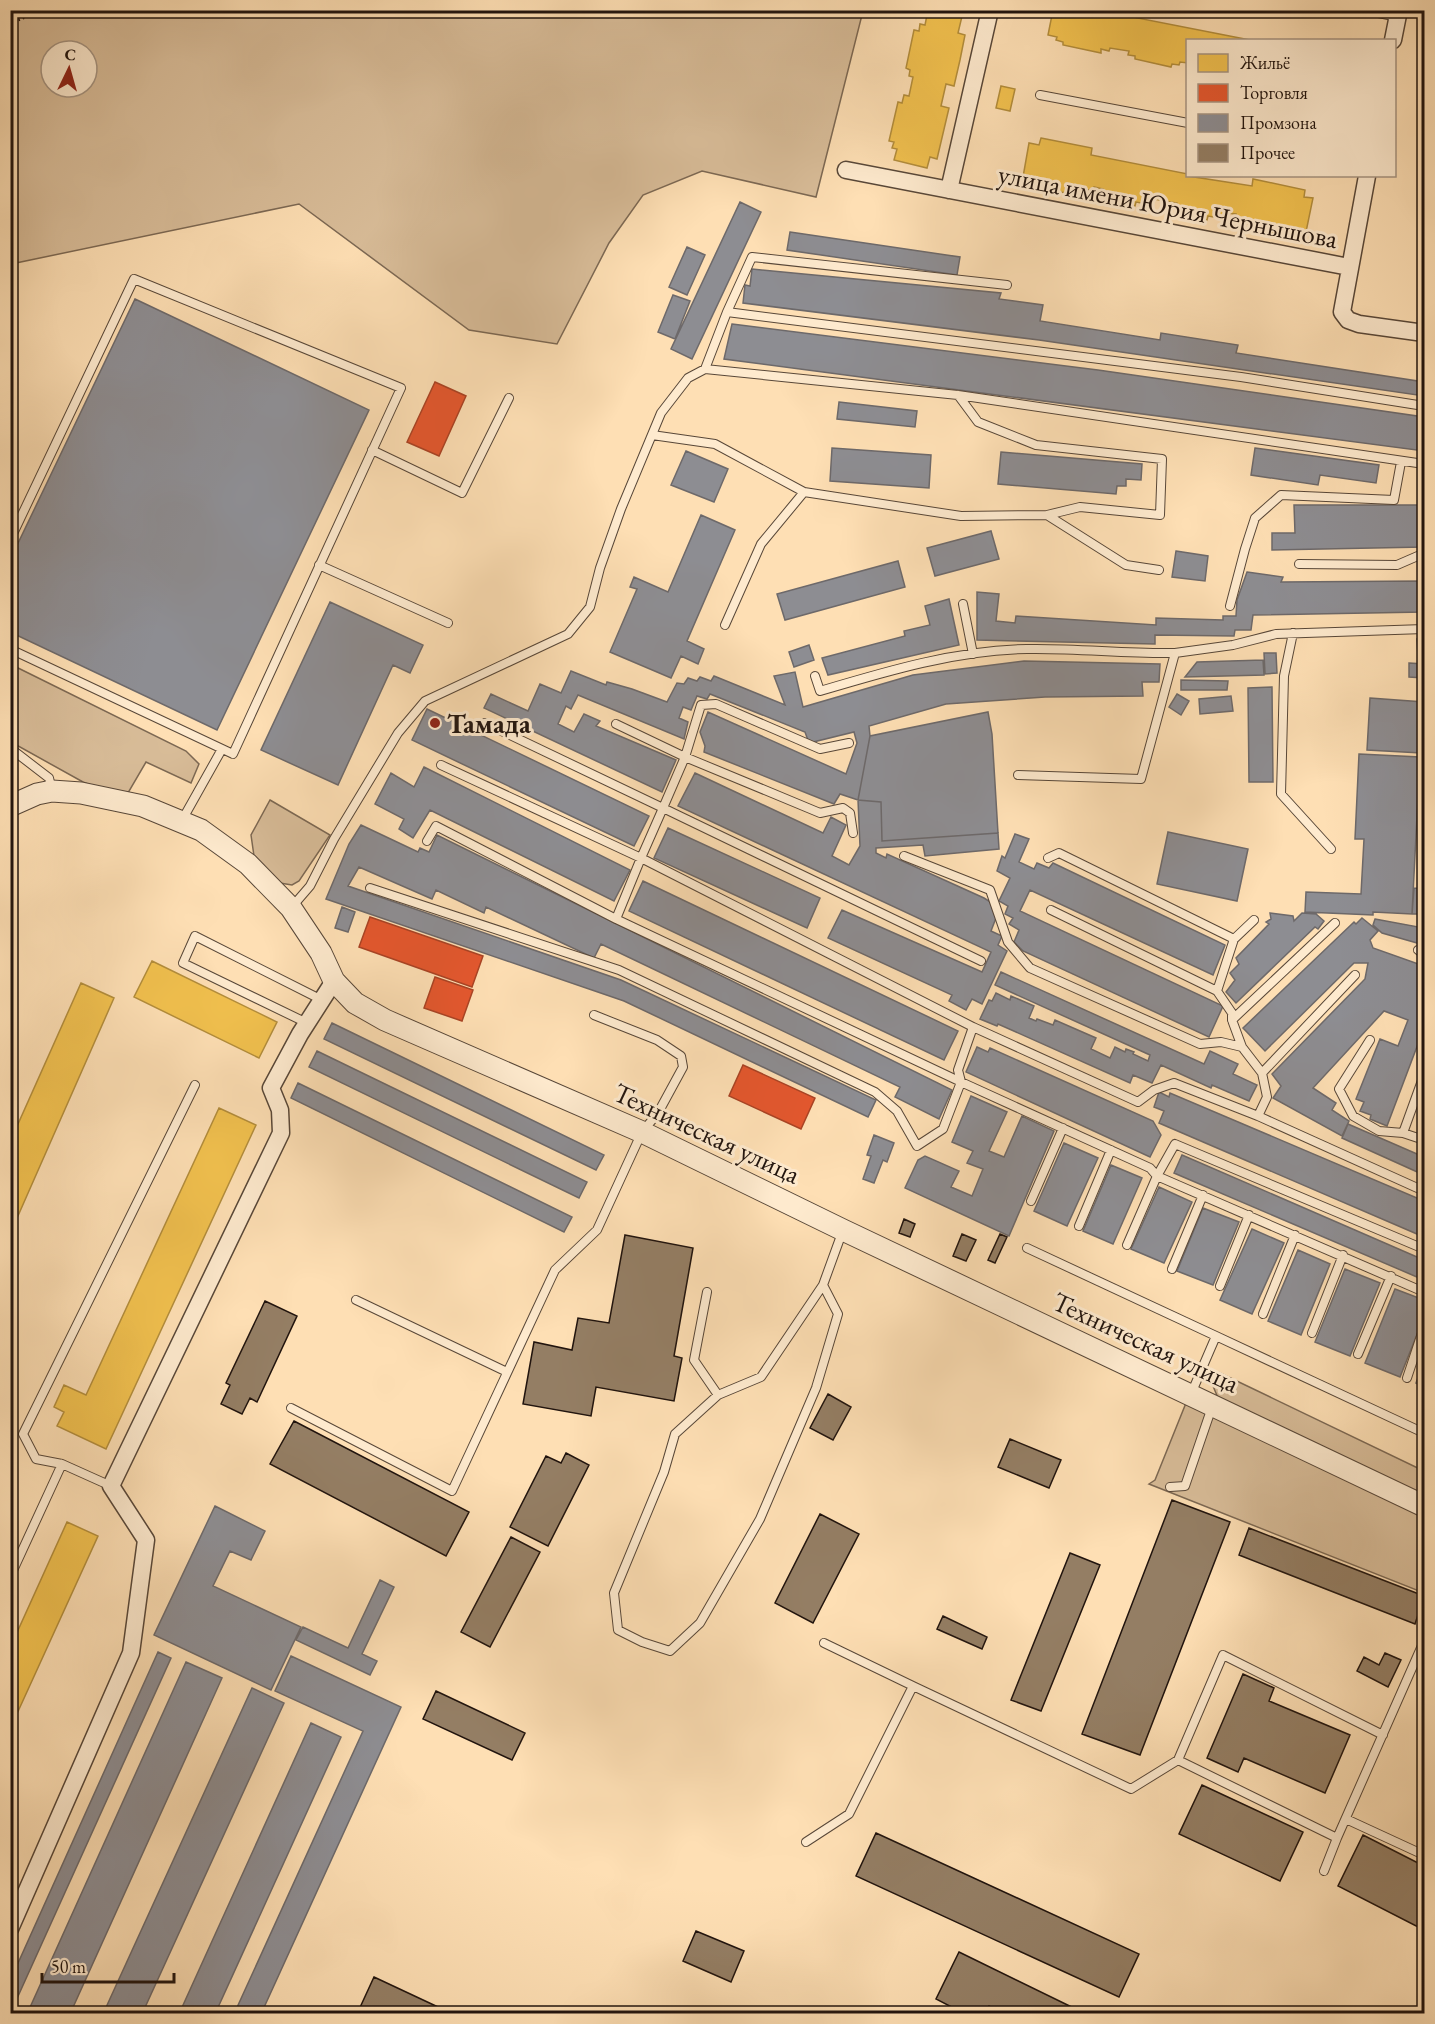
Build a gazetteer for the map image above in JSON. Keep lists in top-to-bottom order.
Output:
{
  "streets": {
    "street": ["улица имени Юрия Чернышова", "Техническая улица"]
  },
  "places": ["Тамада"],
  "legend": [
    "Жильё",
    "Торговля",
    "Промзона",
    "Прочее"
  ],
  "scale_bar": "50 m",
  "north": "top"
}
